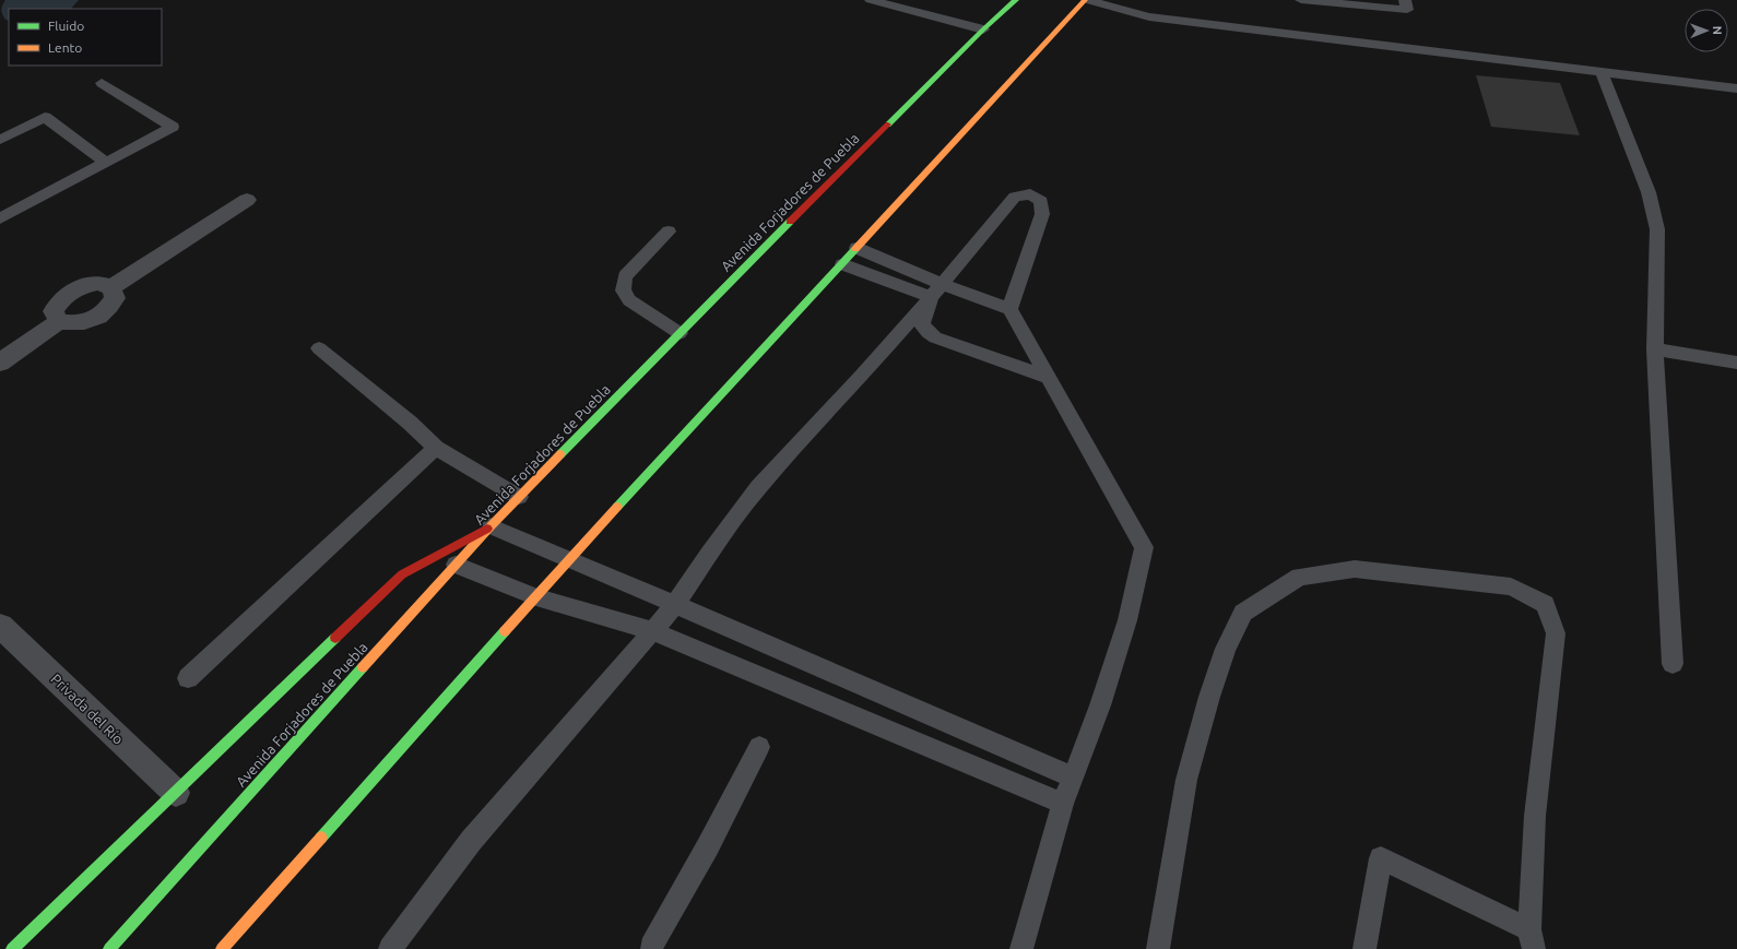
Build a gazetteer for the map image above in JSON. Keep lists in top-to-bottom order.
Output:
{
  "streets": {
    "main road": ["Avenida Forjadores de Puebla"],
    "street": ["Privada del Río"]
  },
  "legend": ["Fluido", "Lento"],
  "north": "right"
}
